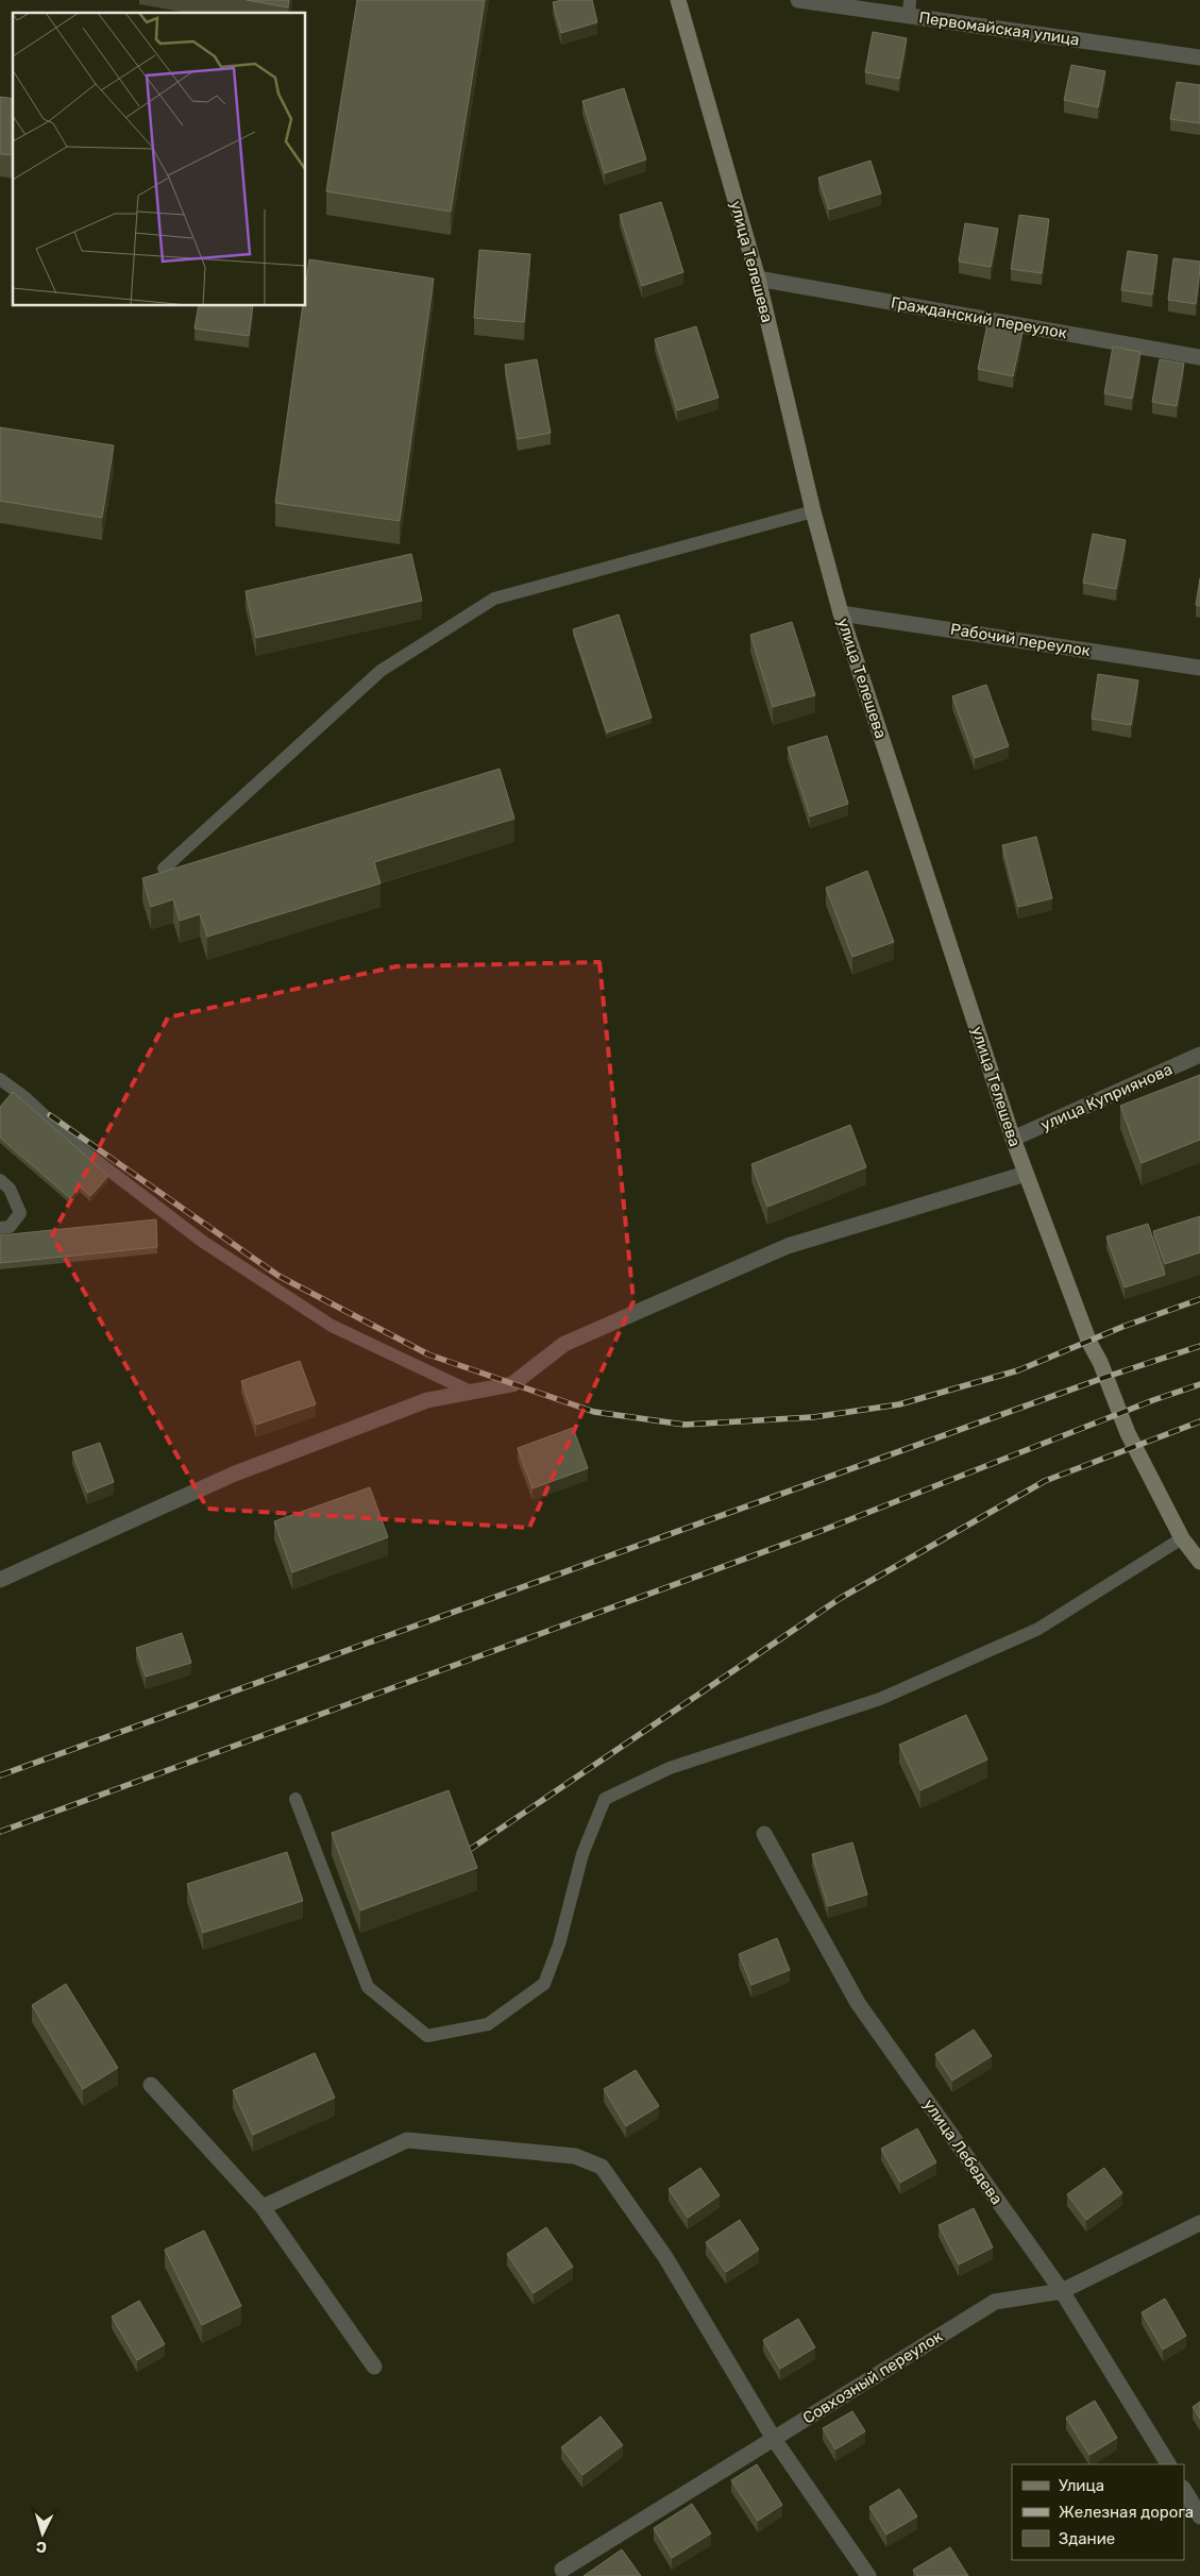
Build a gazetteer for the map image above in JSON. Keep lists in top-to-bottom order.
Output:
{
  "streets": {
    "street": [
      "Первомайская улица",
      "улица Телешева",
      "Гражданский переулок",
      "Рабочий переулок",
      "улица Куприянова",
      "улица Лебедева",
      "Совхозный переулок"
    ]
  },
  "crossings": [
    ["улица Телешева", "Гражданский переулок"],
    ["улица Телешева", "Рабочий переулок"],
    ["улица Телешева", "улица Куприянова"],
    ["улица Лебедева", "Совхозный переулок"]
  ],
  "legend": ["Улица", "Железная дорога", "Здание"],
  "north": "bottom"
}
